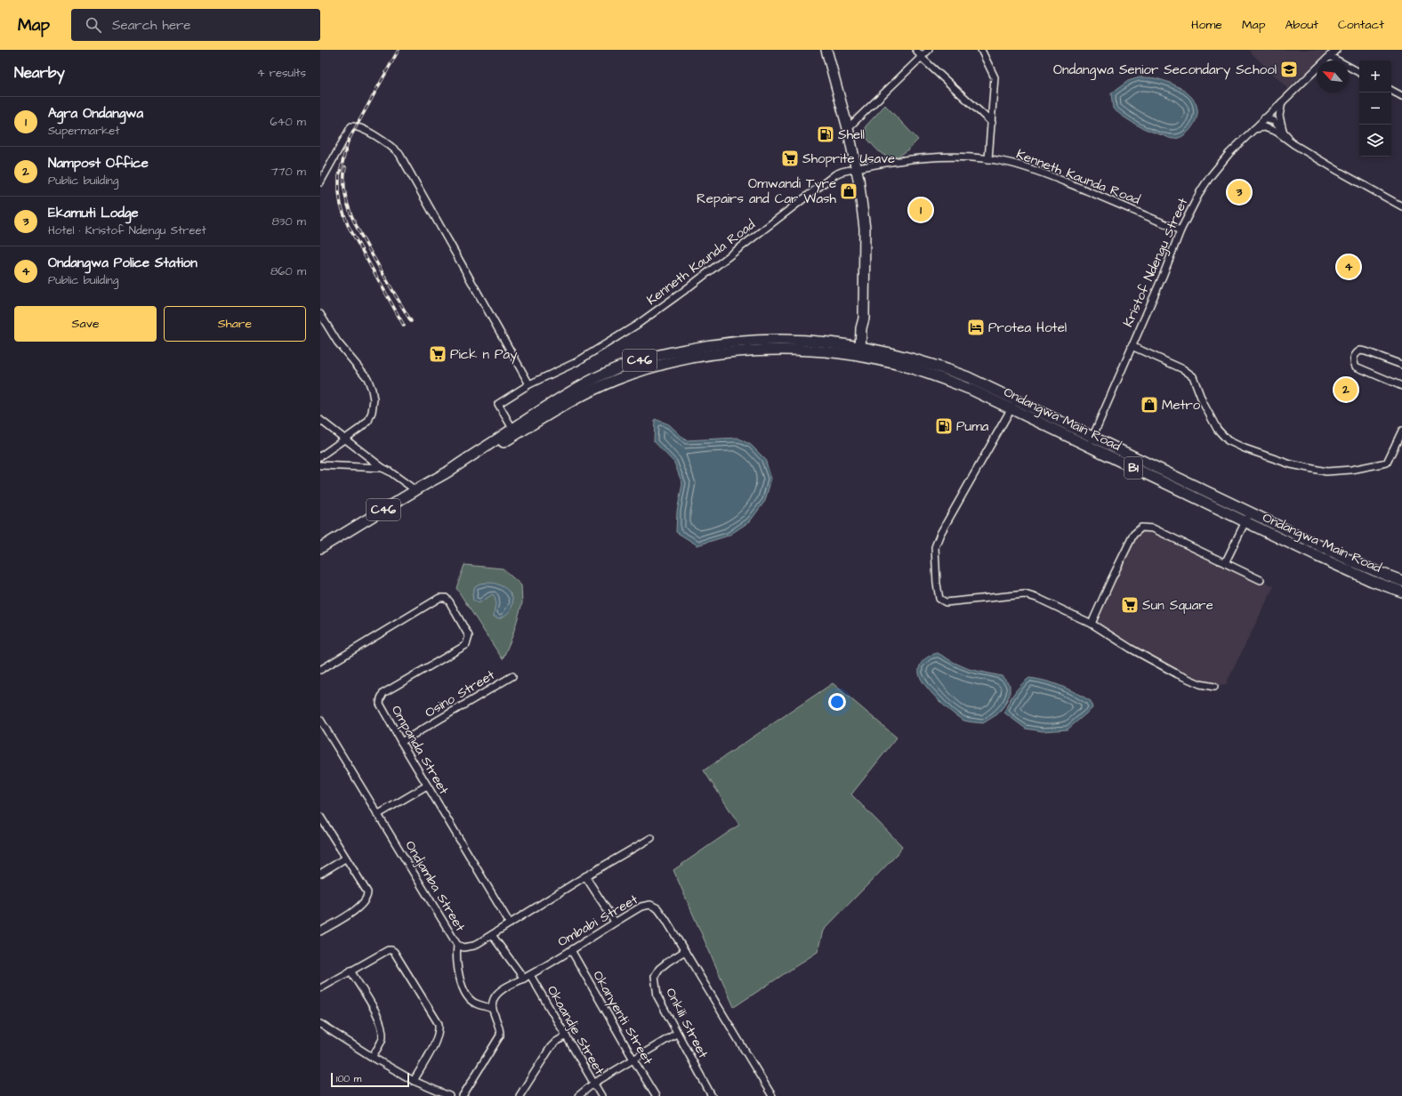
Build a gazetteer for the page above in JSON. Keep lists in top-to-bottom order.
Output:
{
  "streets": {
    "main road": ["C46", "Ondangwa Main Road", "B1"],
    "street": [
      "Kenneth Kaunda Road",
      "Kristof Ndengu Street",
      "Osino Street",
      "Ompanda Street",
      "Ondjamba Street",
      "Ombabi Street",
      "Okanyenti Street",
      "Onkili Street",
      "Okaandje Street"
    ]
  },
  "crossings": [
    ["Kenneth Kaunda Road", "Kristof Ndengu Street"],
    ["Kenneth Kaunda Road", "C46"],
    ["Kristof Ndengu Street", "Ondangwa Main Road"],
    ["C46", "Ondangwa Main Road"],
    ["Osino Street", "Ompanda Street"],
    ["Ompanda Street", "Ondjamba Street"],
    ["Ombabi Street", "Okanyenti Street"],
    ["Ombabi Street", "Onkili Street"],
    ["Ombabi Street", "Okaandje Street"]
  ],
  "places": {
    "school or university": ["Ondangwa Senior Secondary School"],
    "fuel station": ["Shell", "Puma"],
    "supermarket": ["Shoprite Usave", "Pick n Pay", "Sun Square"],
    "shop": ["Omwandi Tyre Repairs and Car Wash", "Metro"],
    "hotel": ["Protea Hotel"]
  },
  "scale_bar": "100 m",
  "north": "top left",
  "page": {
    "header": "Map",
    "search": "Search here",
    "nav": [
      "Home",
      "Map",
      "About",
      "Contact"
    ],
    "heading": ["Nearby", "4 results"],
    "map_buttons": ["+", "−"],
    "list": [
      {
        "mark": "1",
        "name": "Agra Ondangwa",
        "note": "Supermarket",
        "value": "640 m"
      },
      {
        "mark": "2",
        "name": "Nampost Office",
        "note": "Public building",
        "value": "770 m"
      },
      {
        "mark": "3",
        "name": "Ekamuti Lodge",
        "note": "Hotel · Kristof Ndengu Street",
        "value": "830 m"
      },
      {
        "mark": "4",
        "name": "Ondangwa Police Station",
        "note": "Public building",
        "value": "860 m"
      }
    ],
    "pins": [
      "3",
      "1",
      "4",
      "2"
    ],
    "buttons": ["Save", "Share"],
    "scale": "100 m"
  }
}
